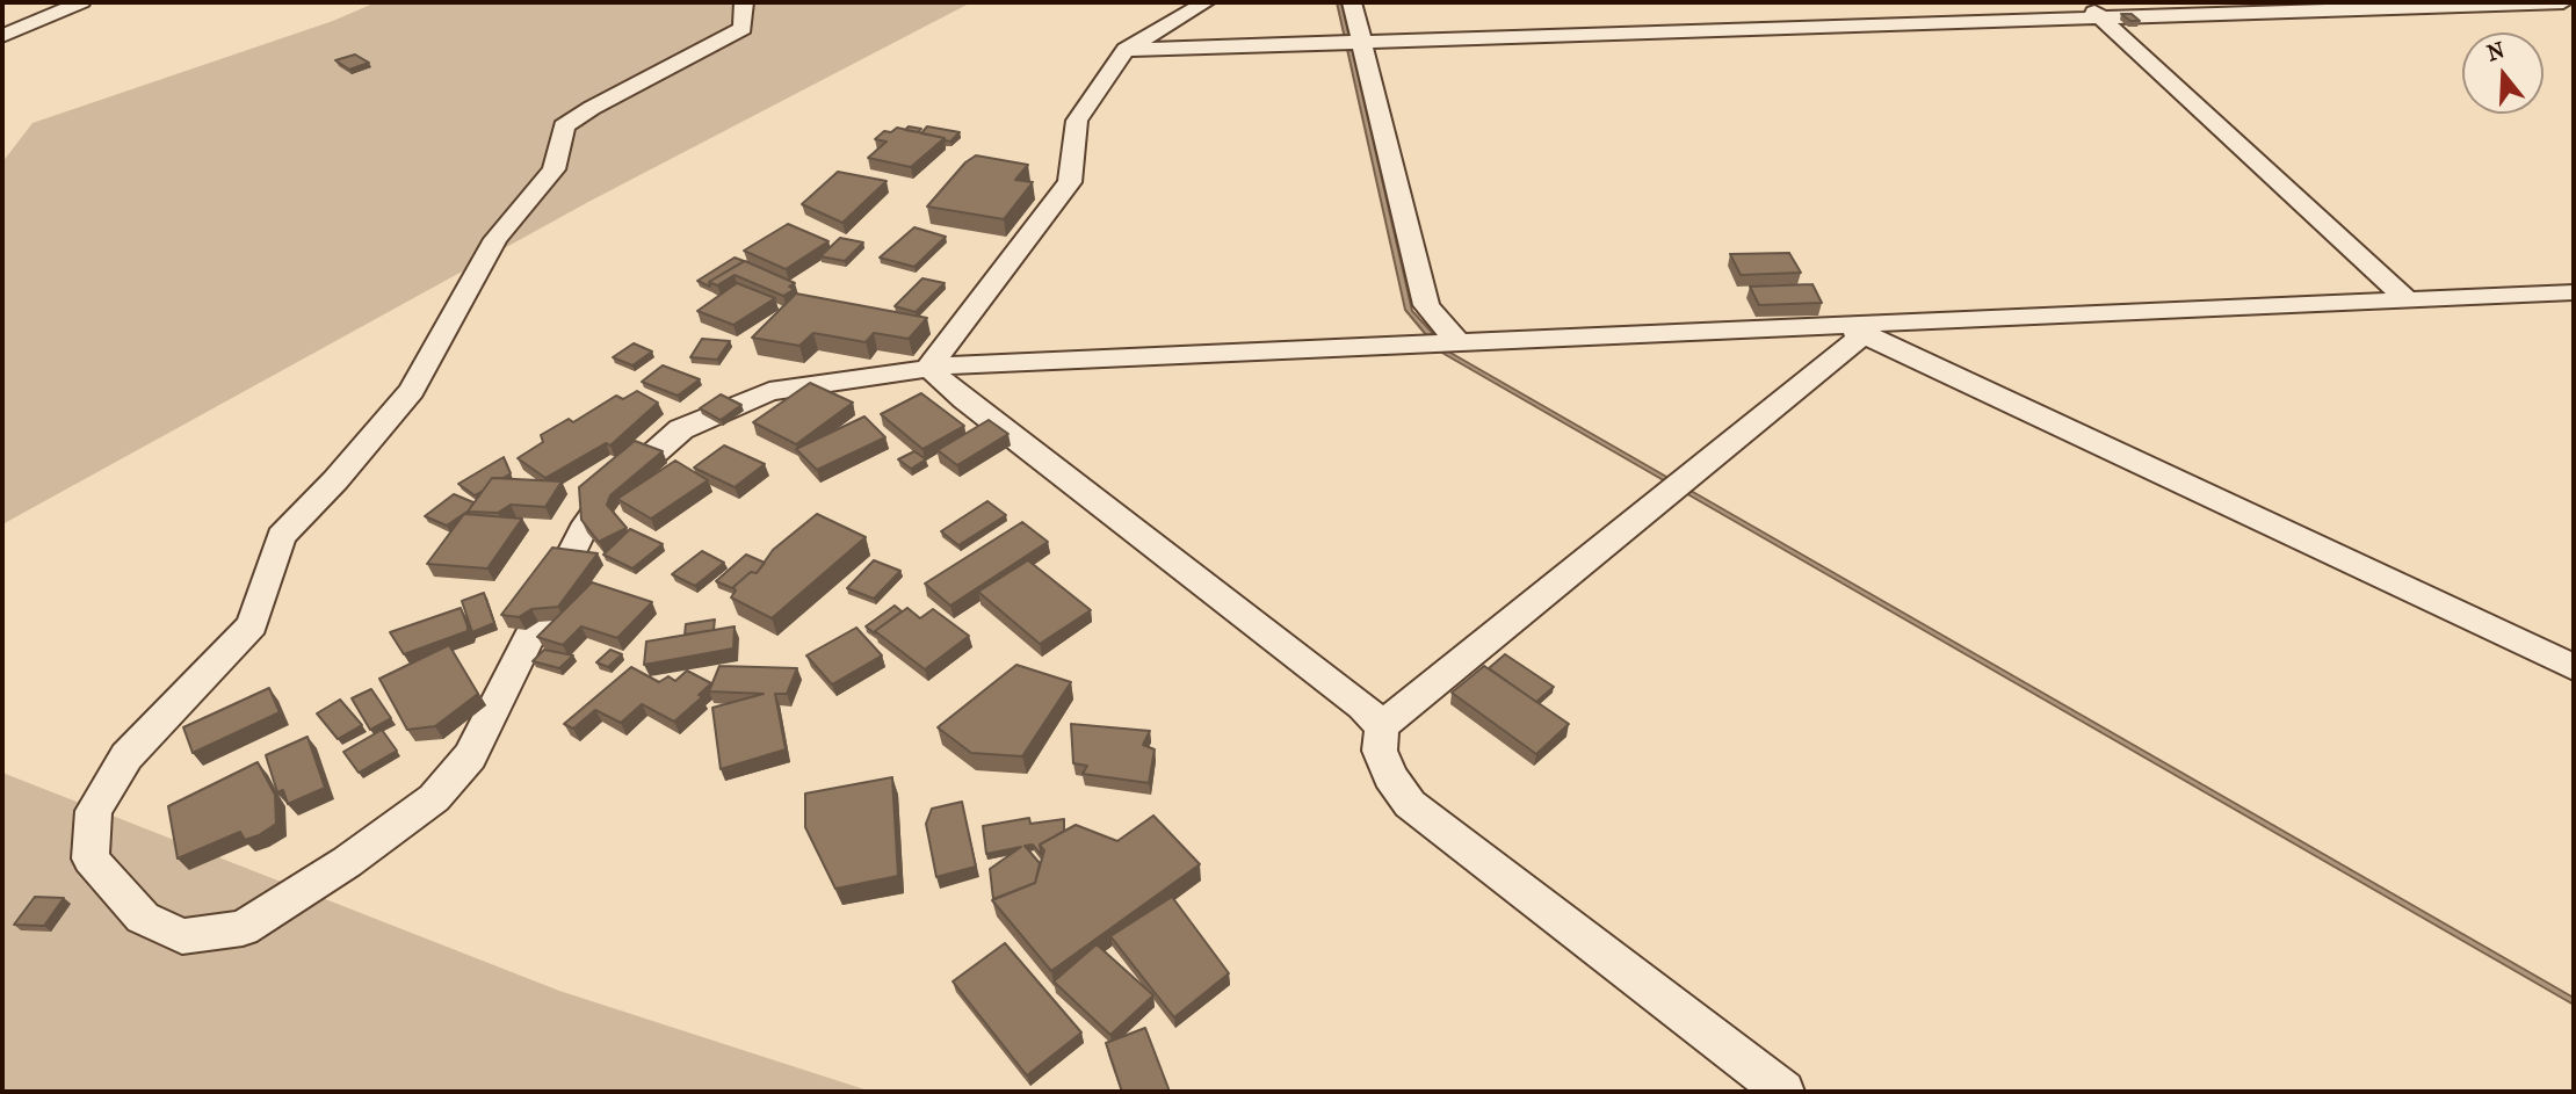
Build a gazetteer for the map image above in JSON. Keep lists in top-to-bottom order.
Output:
{
  "north": "top"
}
